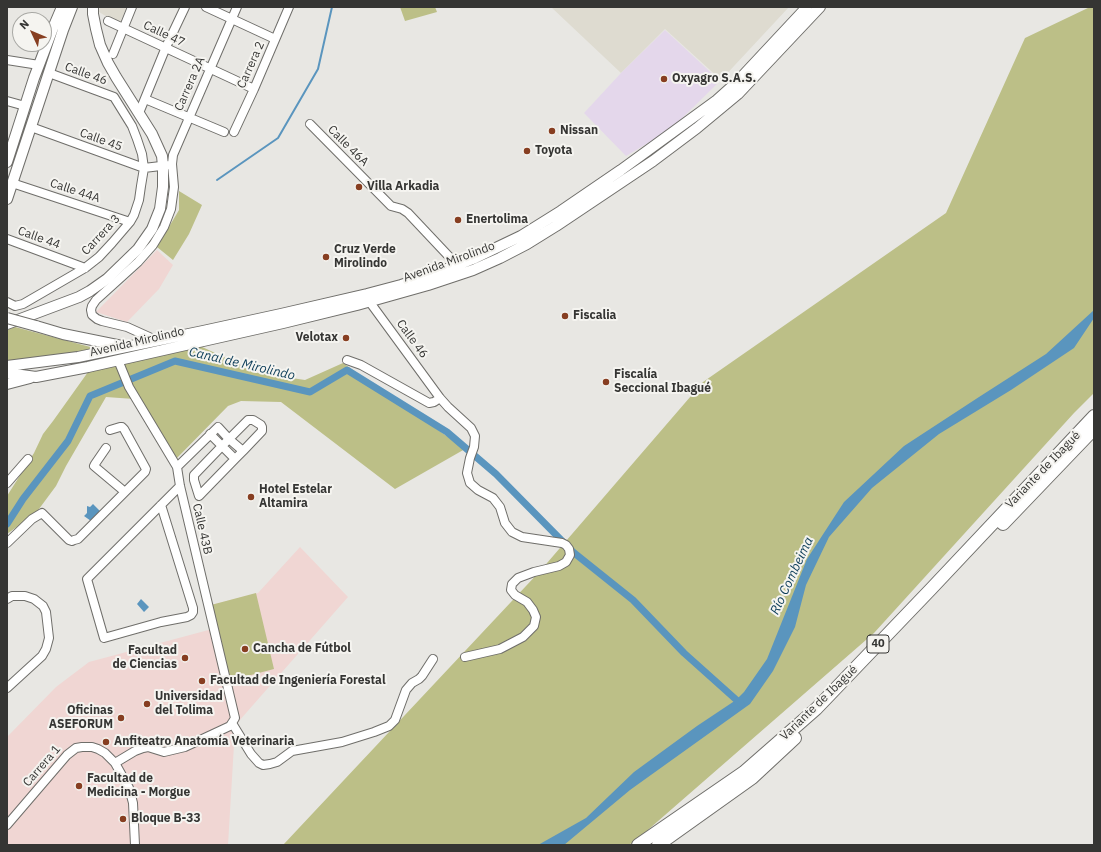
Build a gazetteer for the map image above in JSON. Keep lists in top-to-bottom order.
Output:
{
  "streets": {
    "highway": ["Variante de Ibagué", "40"],
    "main road": ["Avenida Mirolindo"],
    "street": [
      "Calle 47",
      "Carrera 2",
      "Calle 46",
      "Carrera 2A",
      "Calle 45",
      "Calle 46A",
      "Calle 44A",
      "Carrera 3",
      "Calle 44",
      "Calle 43B",
      "Carrera 1"
    ]
  },
  "crossings": [
    ["Calle 47", "Carrera 2"],
    ["Calle 47", "Carrera 2A"],
    ["Calle 46", "Carrera 3"],
    ["Calle 46", "Avenida Mirolindo"],
    ["Carrera 2A", "Calle 45"],
    ["Calle 45", "Carrera 3"],
    ["Calle 46A", "Avenida Mirolindo"],
    ["Calle 44A", "Carrera 3"],
    ["Carrera 3", "Calle 44"],
    ["Avenida Mirolindo", "Calle 43B"]
  ],
  "water": ["Canal de Mirolindo", "Río Combeima"],
  "places": [
    "Oxyagro S.A.S.",
    "Nissan",
    "Toyota",
    "Villa Arkadia",
    "Enertolima",
    "Cruz Verde Mirolindo",
    "Fiscalia",
    "Velotax",
    "Fiscalía Seccional Ibagué",
    "Hotel Estelar Altamira",
    "Cancha de Fútbol",
    "Facultad de Ciencias",
    "Facultad de Ingeniería Forestal",
    "Universidad del Tolima",
    "Oficinas ASEFORUM",
    "Anfiteatro Anatomía Veterinaria",
    "Facultad de Medicina - Morgue",
    "Bloque B-33"
  ],
  "north": "top left"
}
